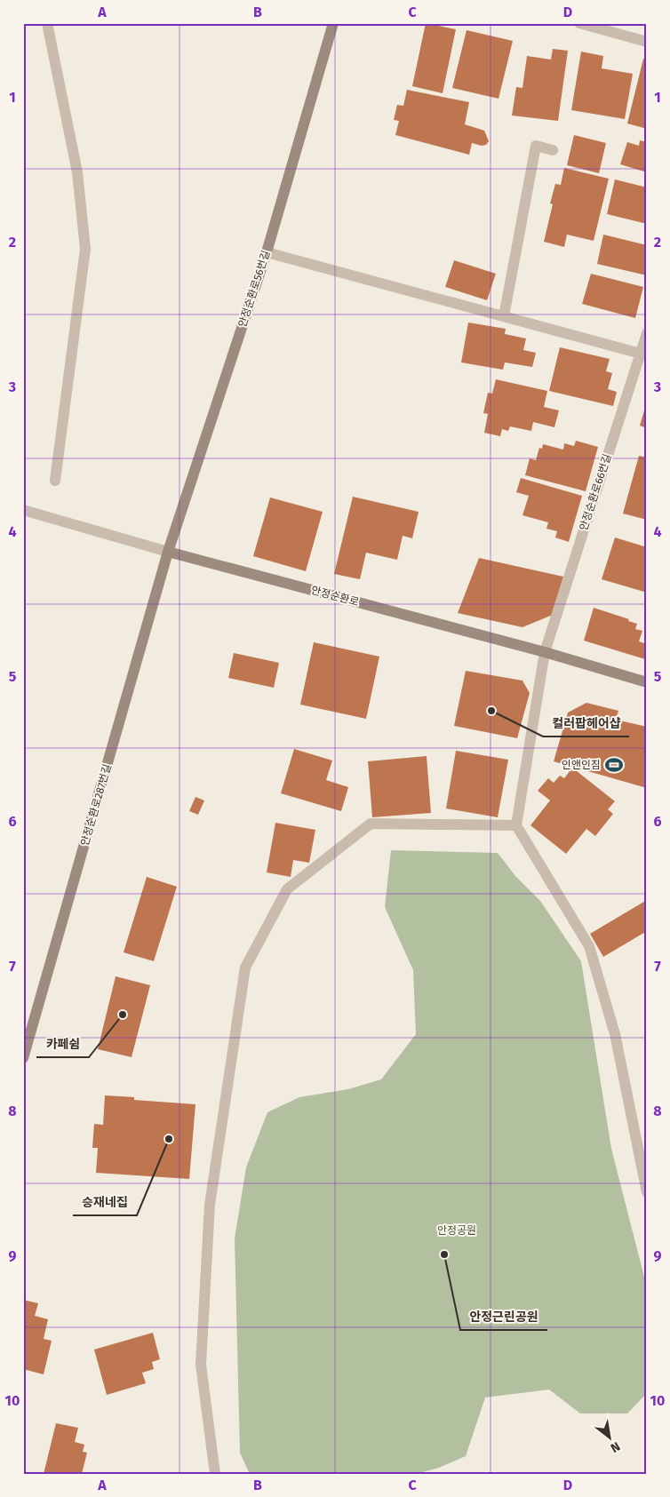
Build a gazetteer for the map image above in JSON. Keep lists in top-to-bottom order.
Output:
{
  "streets": {
    "street": [
      "안정순환로56번길",
      "안정순환로66번길",
      "안정순환로",
      "안정순환로287번길"
    ]
  },
  "crossings": [
    ["안정순환로56번길", "안정순환로"],
    ["안정순환로56번길", "안정순환로287번길"],
    ["안정순환로66번길", "안정순환로"],
    ["안정순환로", "안정순환로287번길"]
  ],
  "parks": ["안정공원"],
  "places": {
    "other": [
      "컬러팝헤어샵",
      "카페쉼",
      "승재네집",
      "안정근린공원"
    ],
    "sports": ["인앤인짐"]
  },
  "north": "bottom right",
  "grid": {
    "columns": [
      "A",
      "B",
      "C",
      "D"
    ],
    "rows": [
      "1",
      "2",
      "3",
      "4",
      "5",
      "6",
      "7",
      "8",
      "9",
      "10"
    ]
  }
}
